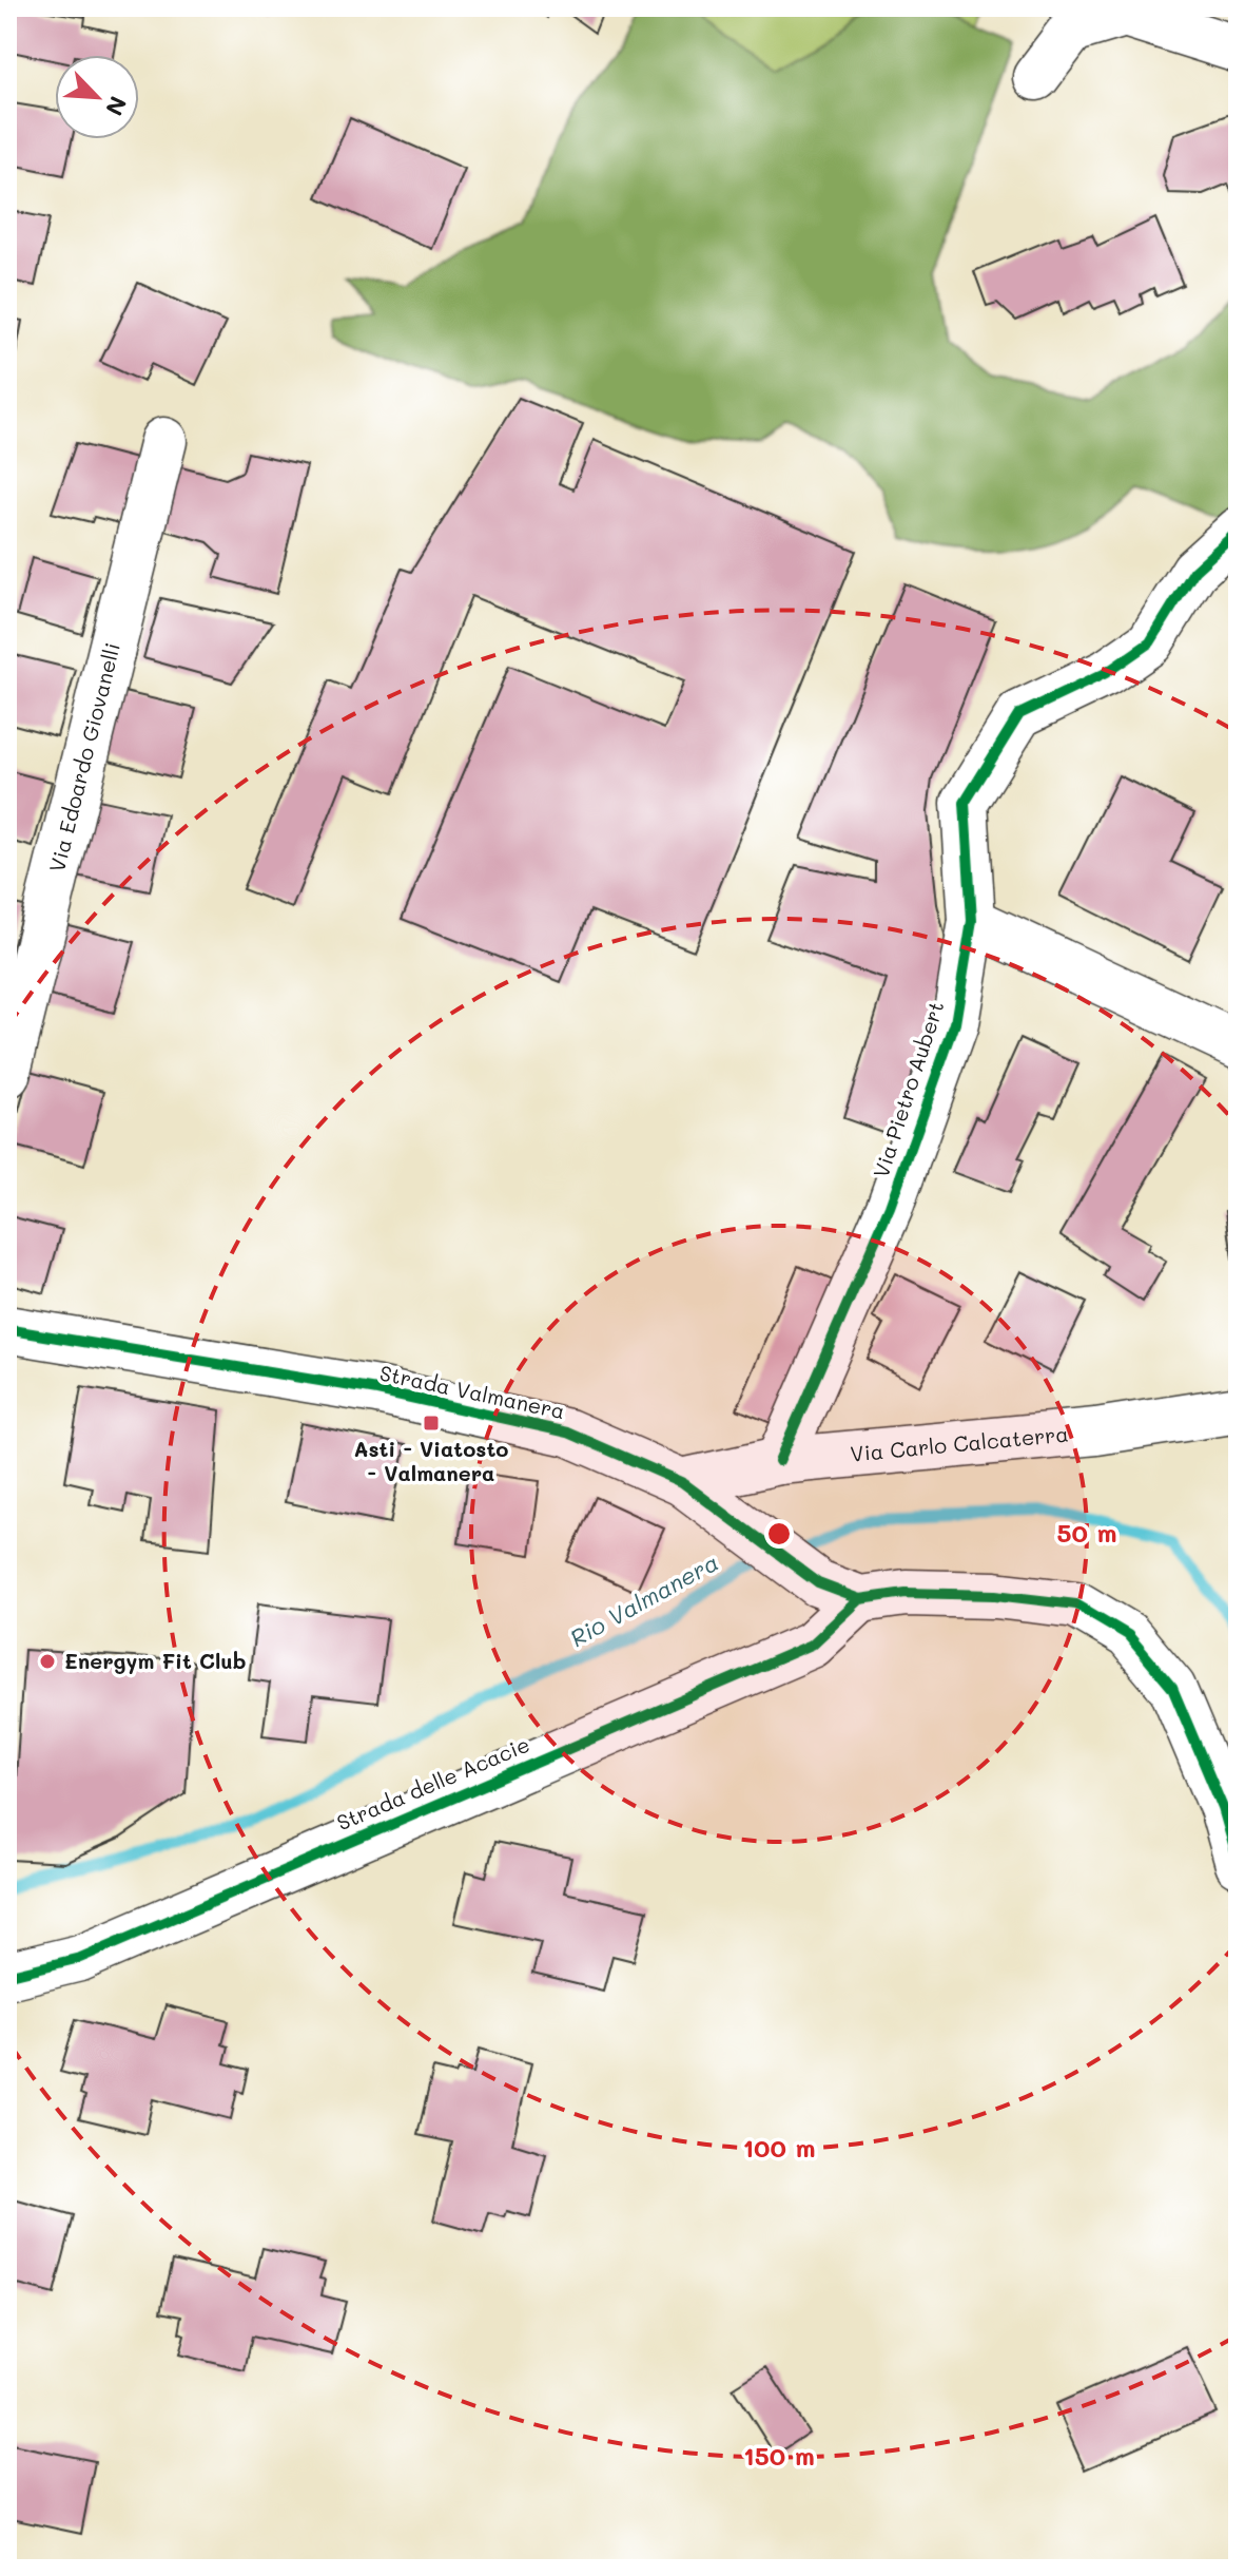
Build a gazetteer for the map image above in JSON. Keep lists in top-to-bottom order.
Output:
{
  "streets": {
    "street": [
      "Via Edoardo Giovanelli",
      "Via Pietro Aubert",
      "Strada Valmanera",
      "Via Carlo Calcaterra",
      "Strada delle Acacie"
    ]
  },
  "crossings": [
    ["Via Pietro Aubert", "Via Carlo Calcaterra"],
    ["Strada Valmanera", "Via Carlo Calcaterra"],
    ["Strada Valmanera", "Strada delle Acacie"]
  ],
  "water": ["Rio Valmanera"],
  "places": {
    "transit": ["Asti - Viatosto - Valmanera"],
    "other": ["Energym Fit Club"]
  },
  "north": "bottom right",
  "rings": ["50 m", "100 m", "150 m"]
}
